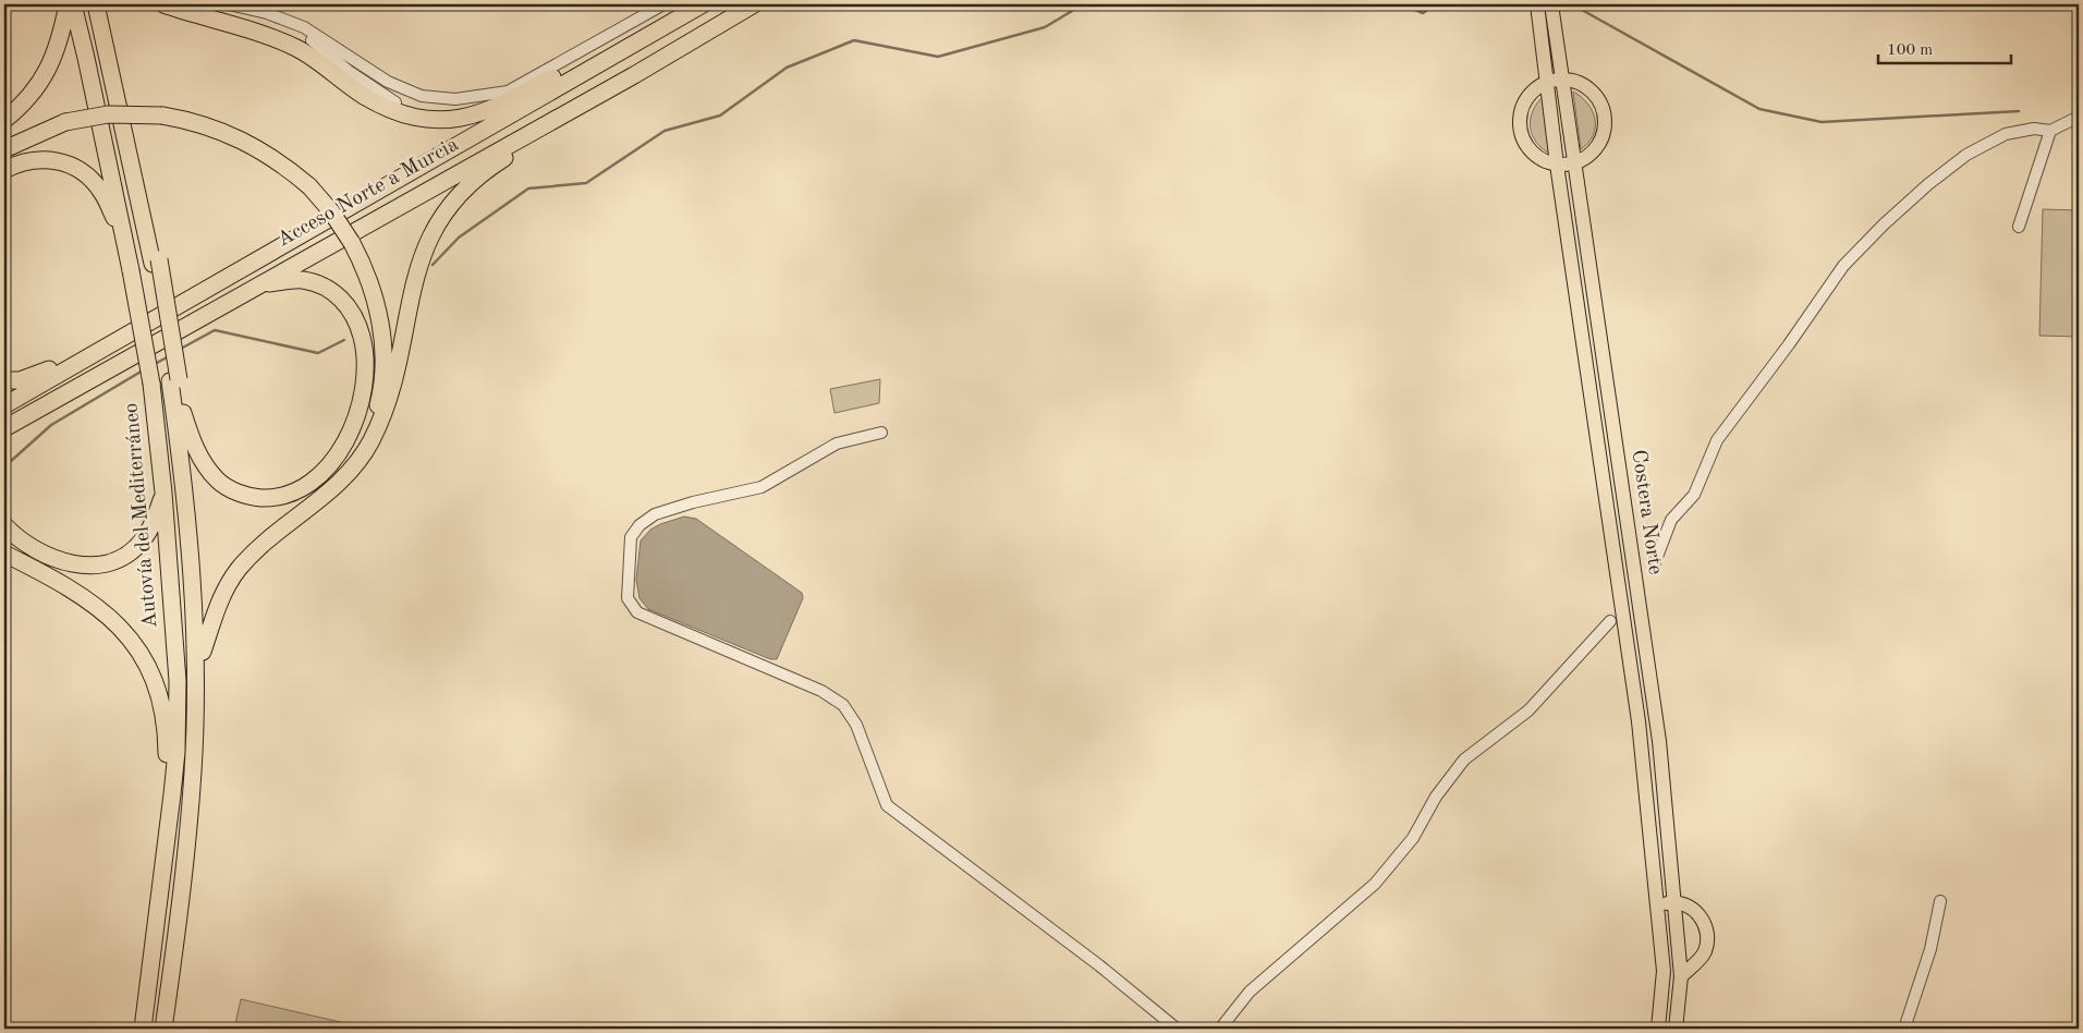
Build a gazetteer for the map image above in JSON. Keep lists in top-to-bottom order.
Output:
{
  "streets": {
    "highway": ["Acceso Norte a Murcia", "Autovía del Mediterráneo"],
    "main road": ["Costera Norte"]
  },
  "scale_bar": "100 m"
}
